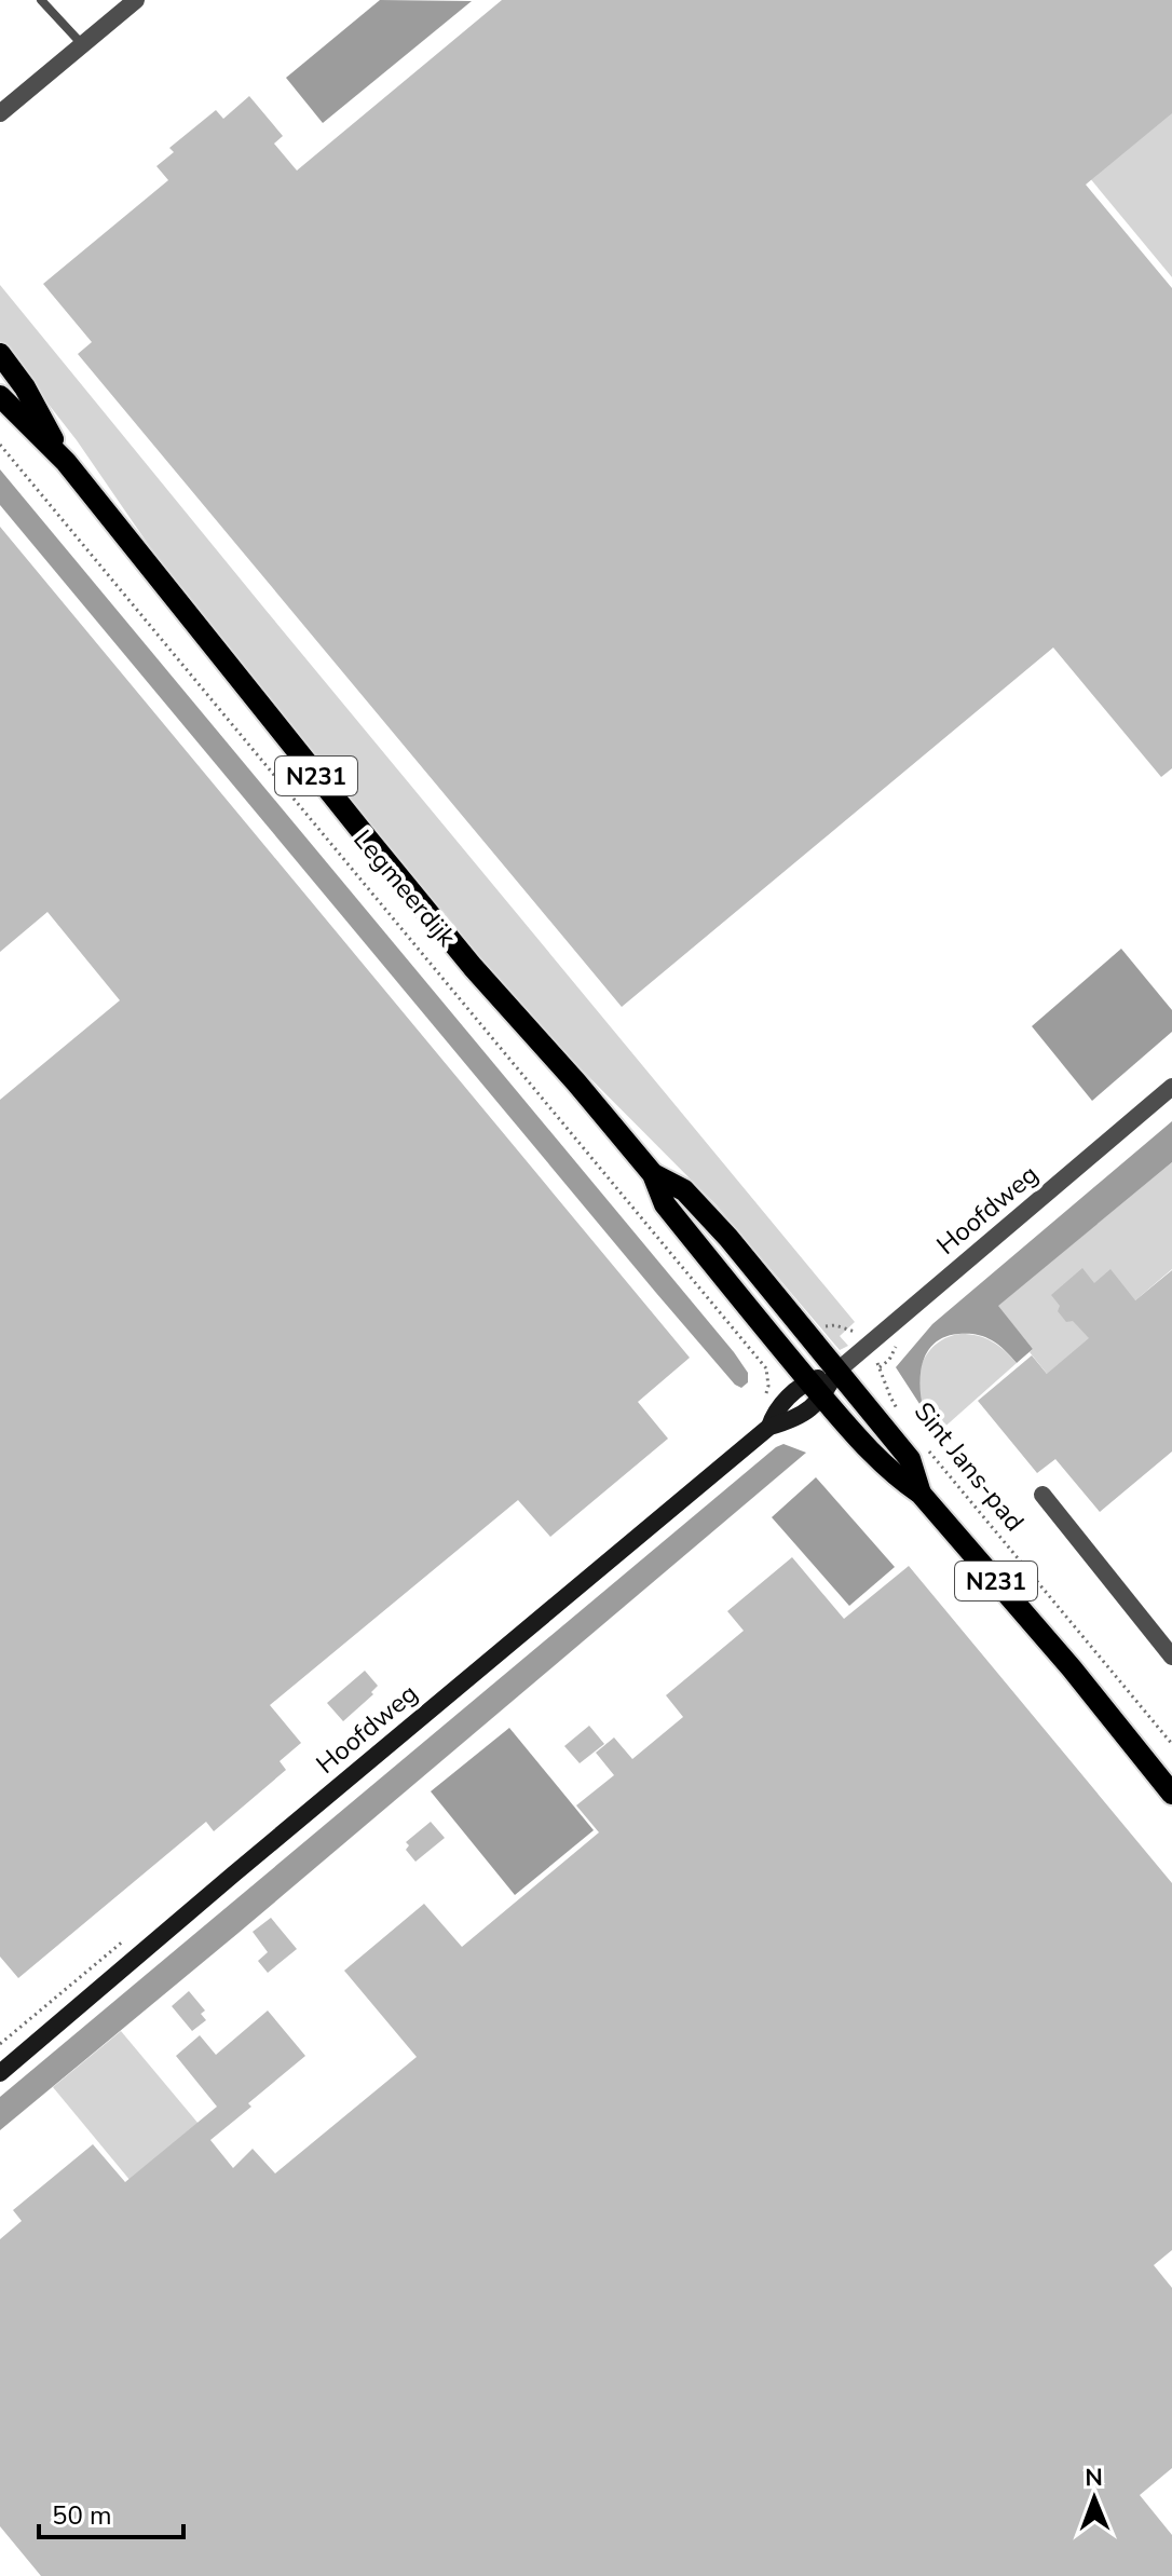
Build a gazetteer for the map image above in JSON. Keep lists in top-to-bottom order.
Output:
{
  "streets": {
    "main road": ["N231", "Legmeerdijk", "Hoofdweg"],
    "path": ["Sint Jans-pad"]
  },
  "crossings": [
    ["N231", "Legmeerdijk"],
    ["N231", "Hoofdweg"],
    ["Legmeerdijk", "Hoofdweg"]
  ],
  "scale_bar": "50 m",
  "north": "top"
}
